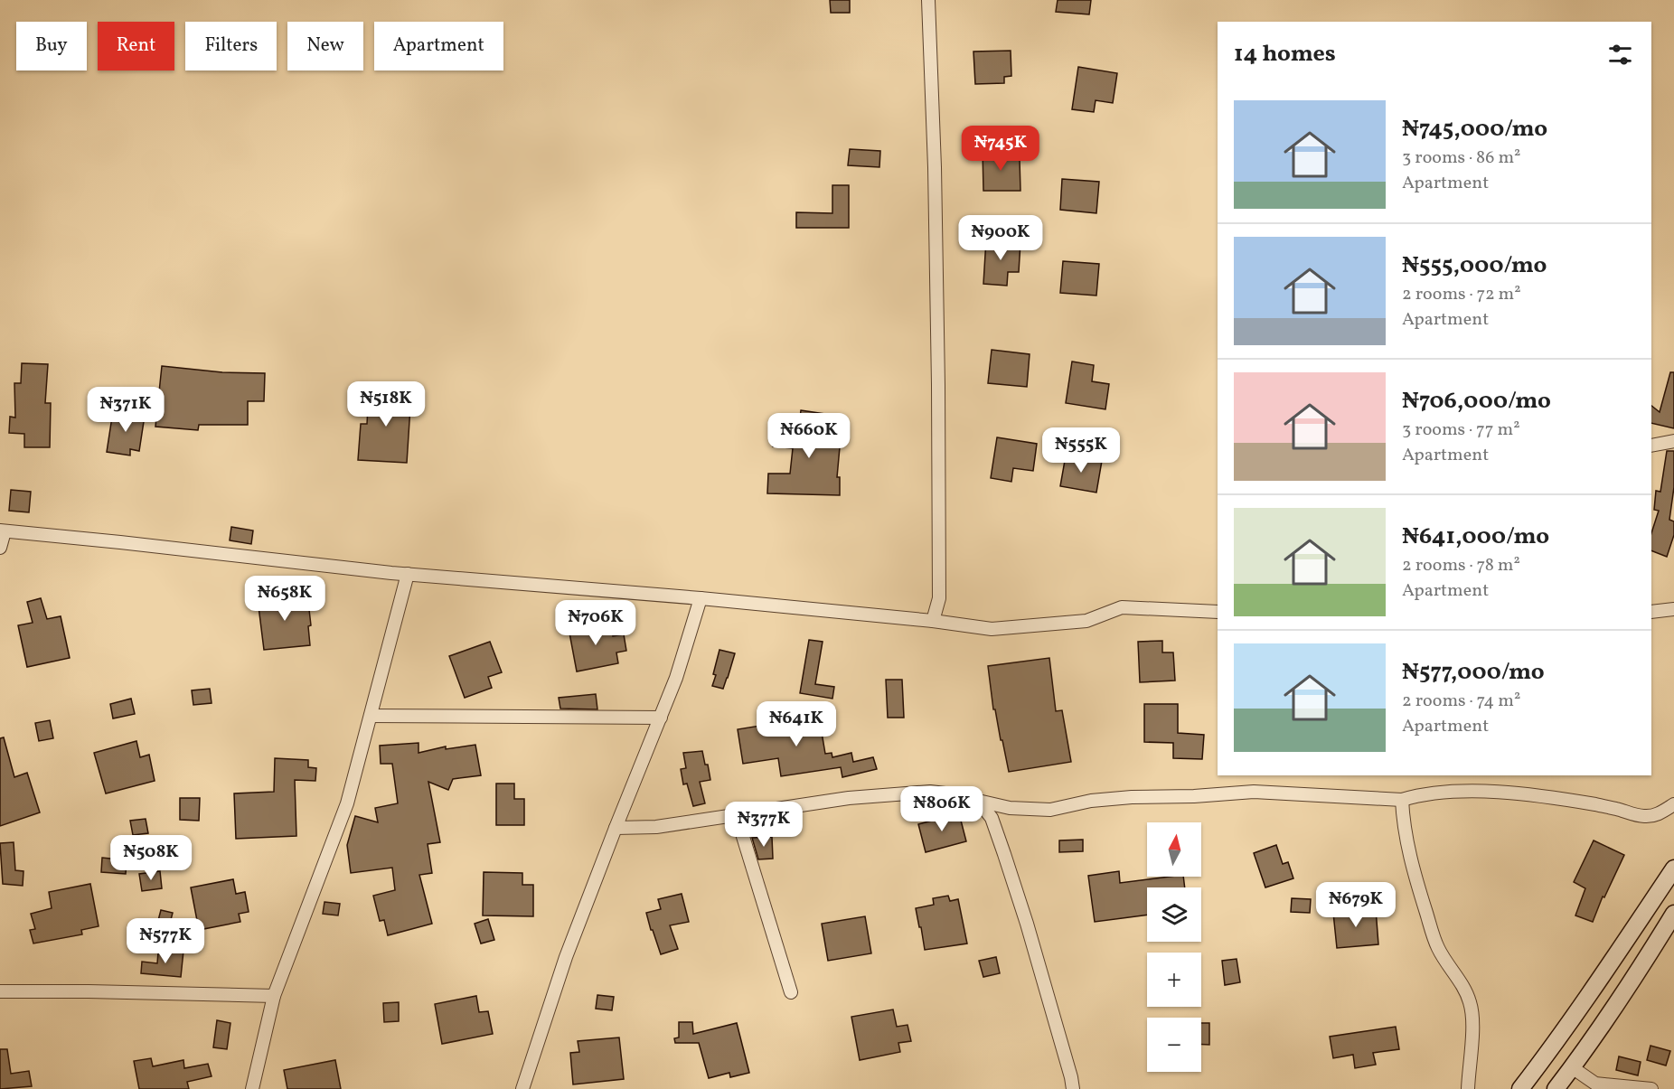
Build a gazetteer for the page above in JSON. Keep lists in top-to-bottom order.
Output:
{
  "north": "top",
  "page": {
    "chip": [
      "Buy",
      "Rent",
      "Filters",
      "New",
      "Apartment"
    ],
    "heading": "14 homes",
    "list": [
      {
        "name": "₦745,000/mo",
        "note": "3 rooms · 86 m² · Apartment"
      },
      {
        "name": "₦555,000/mo",
        "note": "2 rooms · 72 m² · Apartment"
      },
      {
        "name": "₦706,000/mo",
        "note": "3 rooms · 77 m² · Apartment"
      },
      {
        "name": "₦641,000/mo",
        "note": "2 rooms · 78 m² · Apartment"
      },
      {
        "name": "₦577,000/mo",
        "note": "2 rooms · 74 m² · Apartment"
      }
    ],
    "price": [
      "₦745K",
      "₦900K",
      "₦518K",
      "₦371K",
      "₦660K",
      "₦555K",
      "₦658K",
      "₦706K",
      "₦641K",
      "₦806K",
      "₦377K",
      "₦508K",
      "₦679K",
      "₦577K"
    ],
    "map_buttons": ["+", "−"]
  }
}
